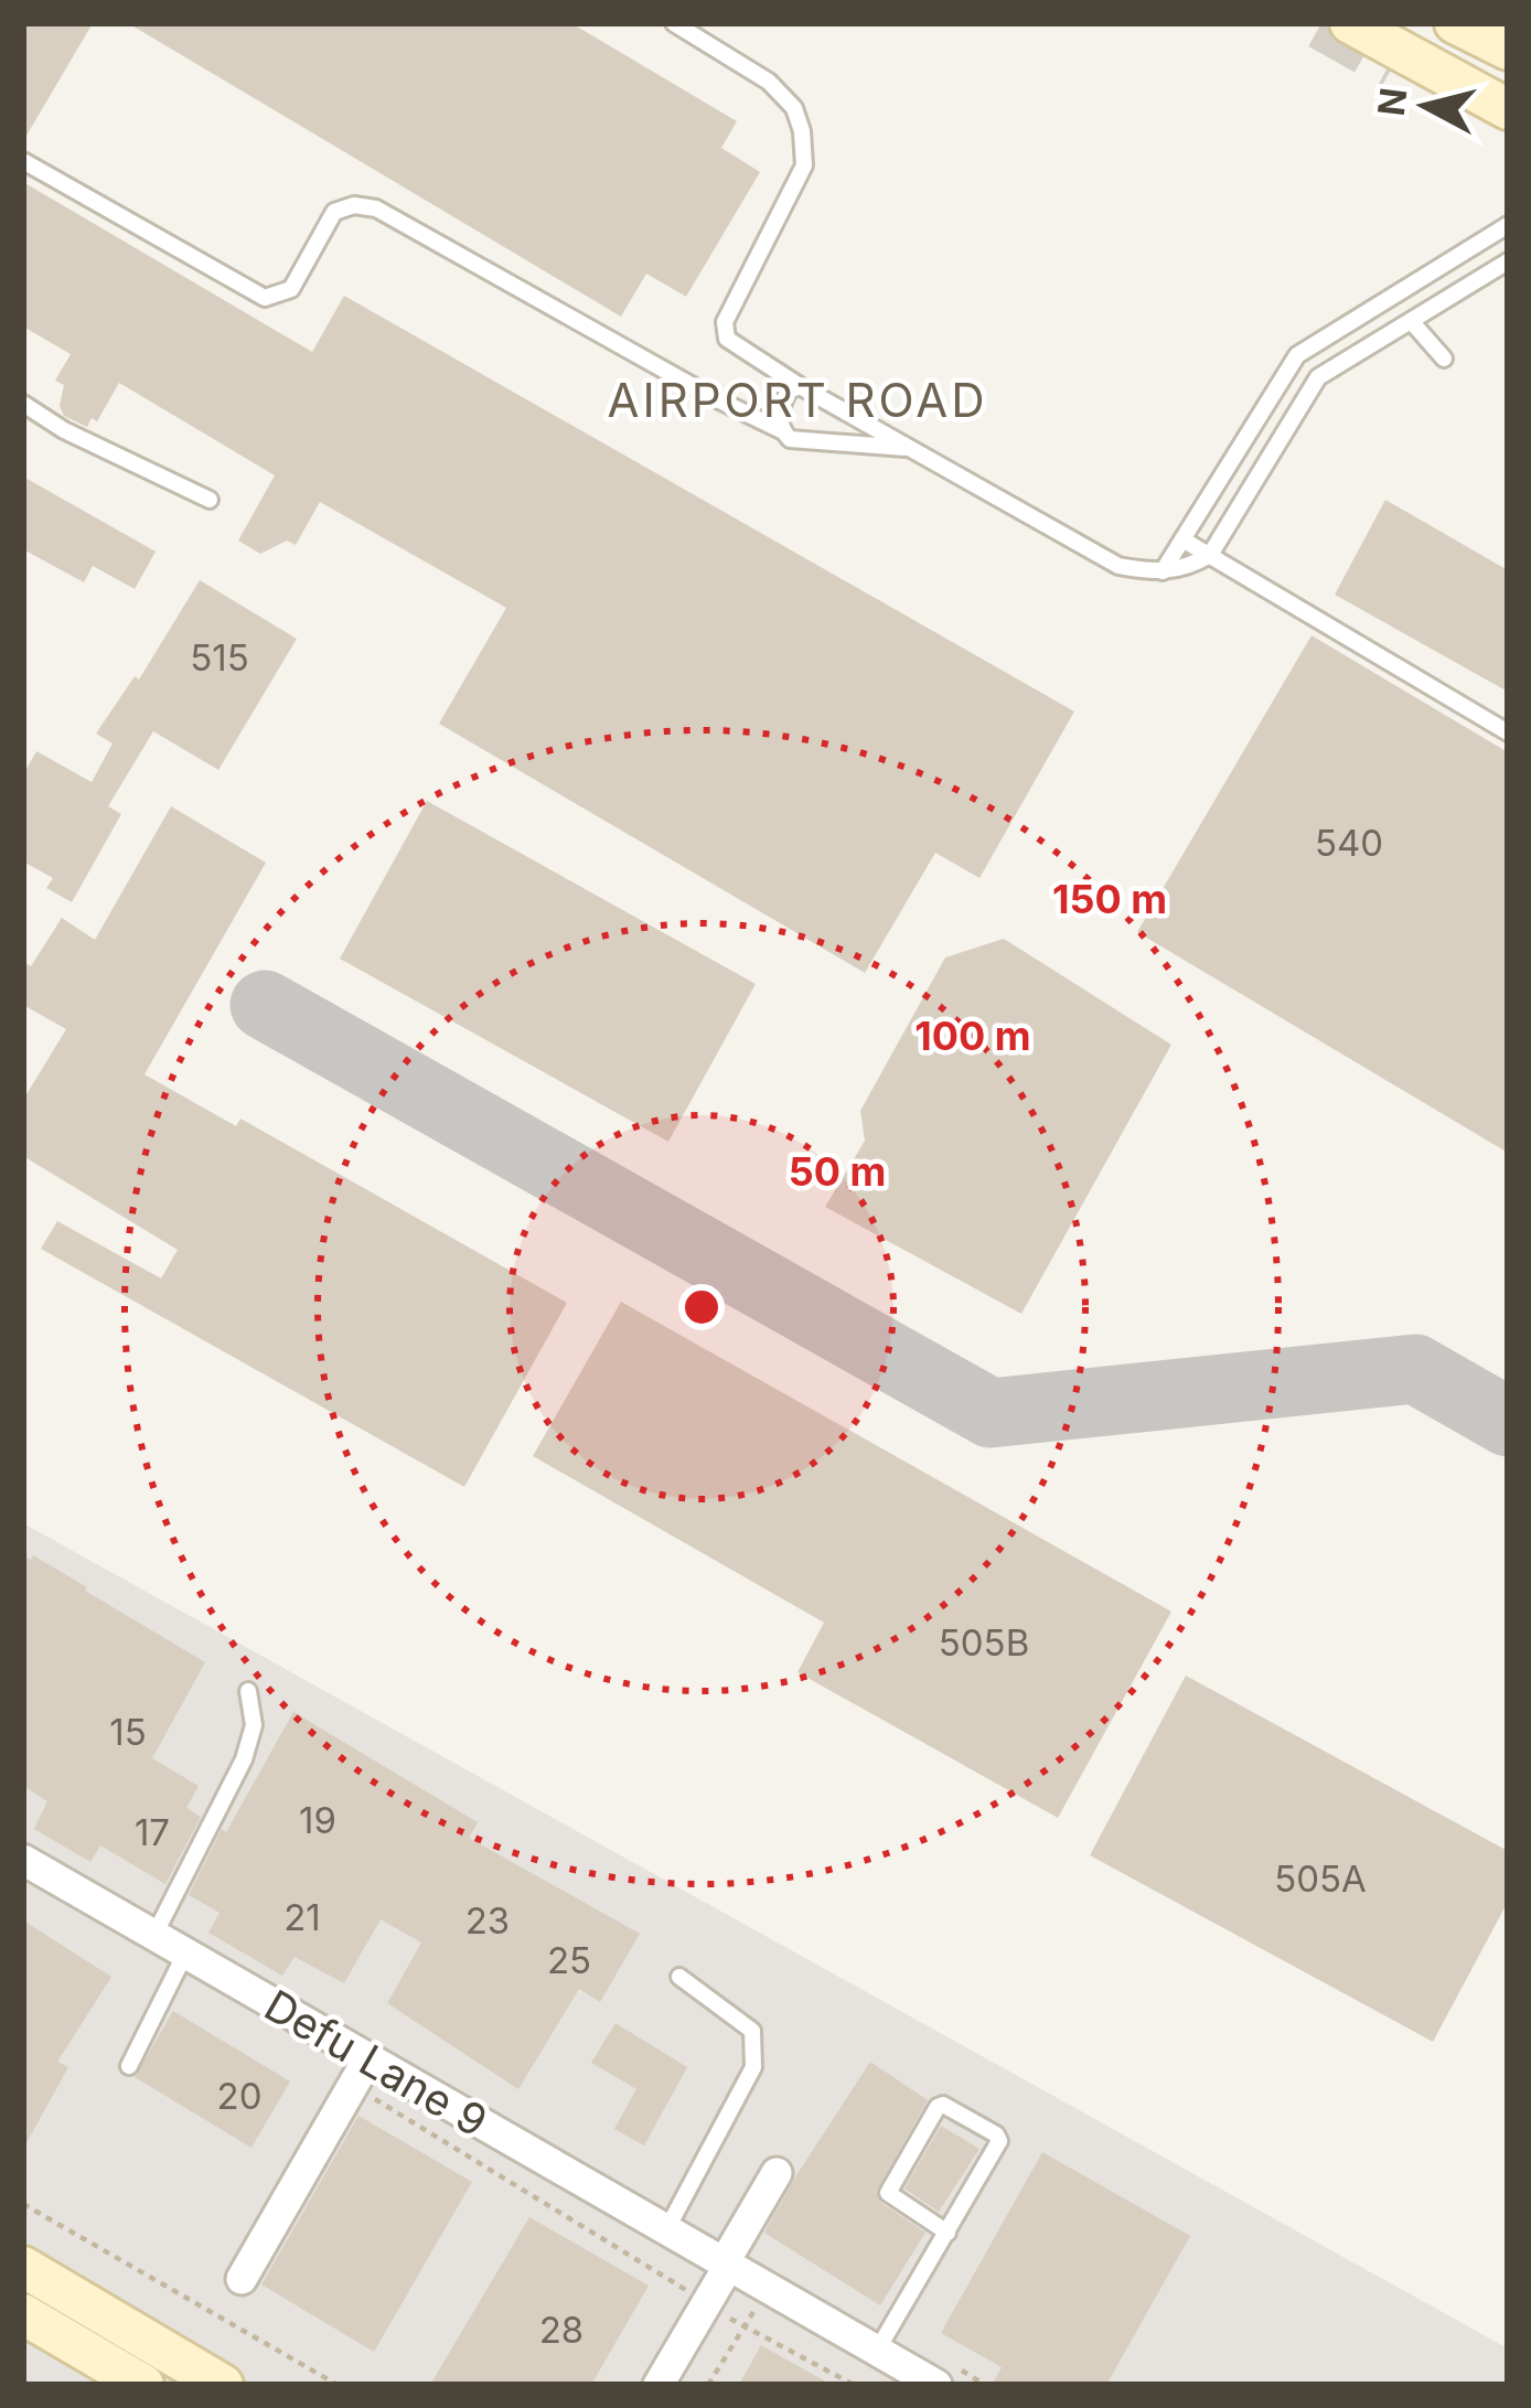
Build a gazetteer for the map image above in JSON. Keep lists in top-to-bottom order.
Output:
{
  "streets": {
    "street": ["Defu Lane 9"]
  },
  "districts": ["AIRPORT ROAD"],
  "house_numbers": [
    "515",
    "540",
    "505B",
    "15",
    "19",
    "17",
    "505A",
    "21",
    "23",
    "25",
    "20",
    "28"
  ],
  "north": "left",
  "rings": ["150 m", "100 m", "50 m"]
}
